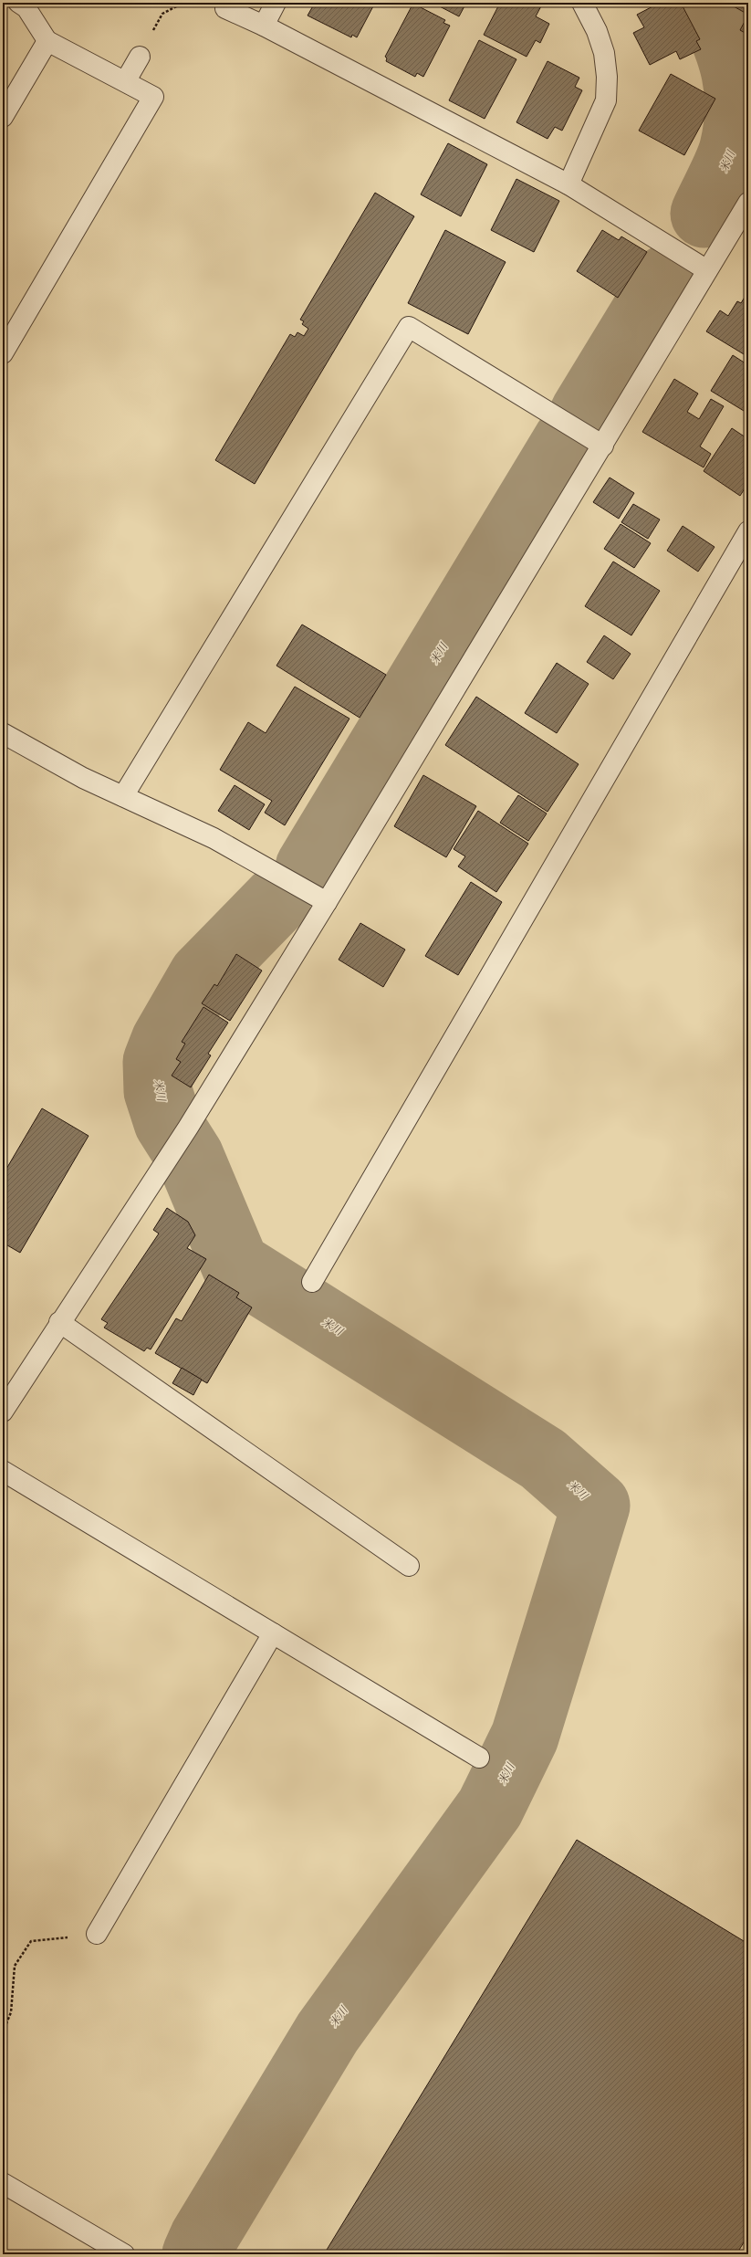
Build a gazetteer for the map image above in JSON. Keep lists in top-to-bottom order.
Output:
{
  "water": ["米川"]
}
